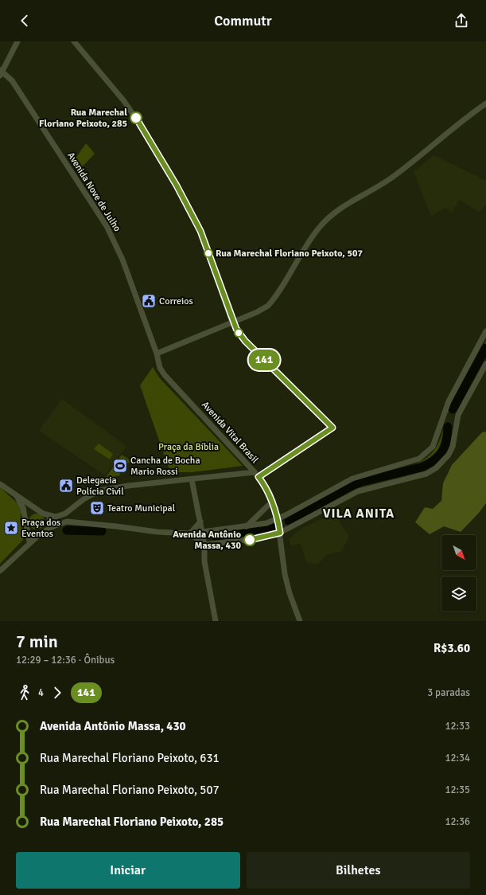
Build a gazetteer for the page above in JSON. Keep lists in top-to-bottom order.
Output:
{
  "streets": {
    "main road": ["Avenida Nove de Julho", "Avenida Vital Brasil"]
  },
  "crossings": [
    ["Avenida Nove de Julho", "Avenida Vital Brasil"]
  ],
  "districts": ["VILA ANITA"],
  "parks": ["Praça da Bíblia"],
  "places": {
    "other": ["Rua Marechal Floriano Peixoto, 285", "Rua Marechal Floriano Peixoto, 507", "Avenida Antônio Massa, 430"],
    "public building": ["Correios", "Delegacia Polícia Civil"],
    "sports": ["Cancha de Bocha Mario Rossi"],
    "theatre": ["Teatro Municipal"],
    "place": ["Praça dos Eventos"]
  },
  "lines": ["bus line 141"],
  "north": "bottom right",
  "page": {
    "header": "Commutr",
    "on_map": "141",
    "heading": ["7 min", "12:29 – 12:36 · Ônibus", "R$3.60"],
    "legs": ["4", "141", "3 paradas"],
    "list": [
      {
        "name": "Avenida Antônio Massa, 430",
        "value": "12:33"
      },
      {
        "name": "Rua Marechal Floriano Peixoto, 631",
        "value": "12:34"
      },
      {
        "name": "Rua Marechal Floriano Peixoto, 507",
        "value": "12:35"
      },
      {
        "name": "Rua Marechal Floriano Peixoto, 285",
        "value": "12:36"
      }
    ],
    "buttons": ["Iniciar", "Bilhetes"]
  }
}
